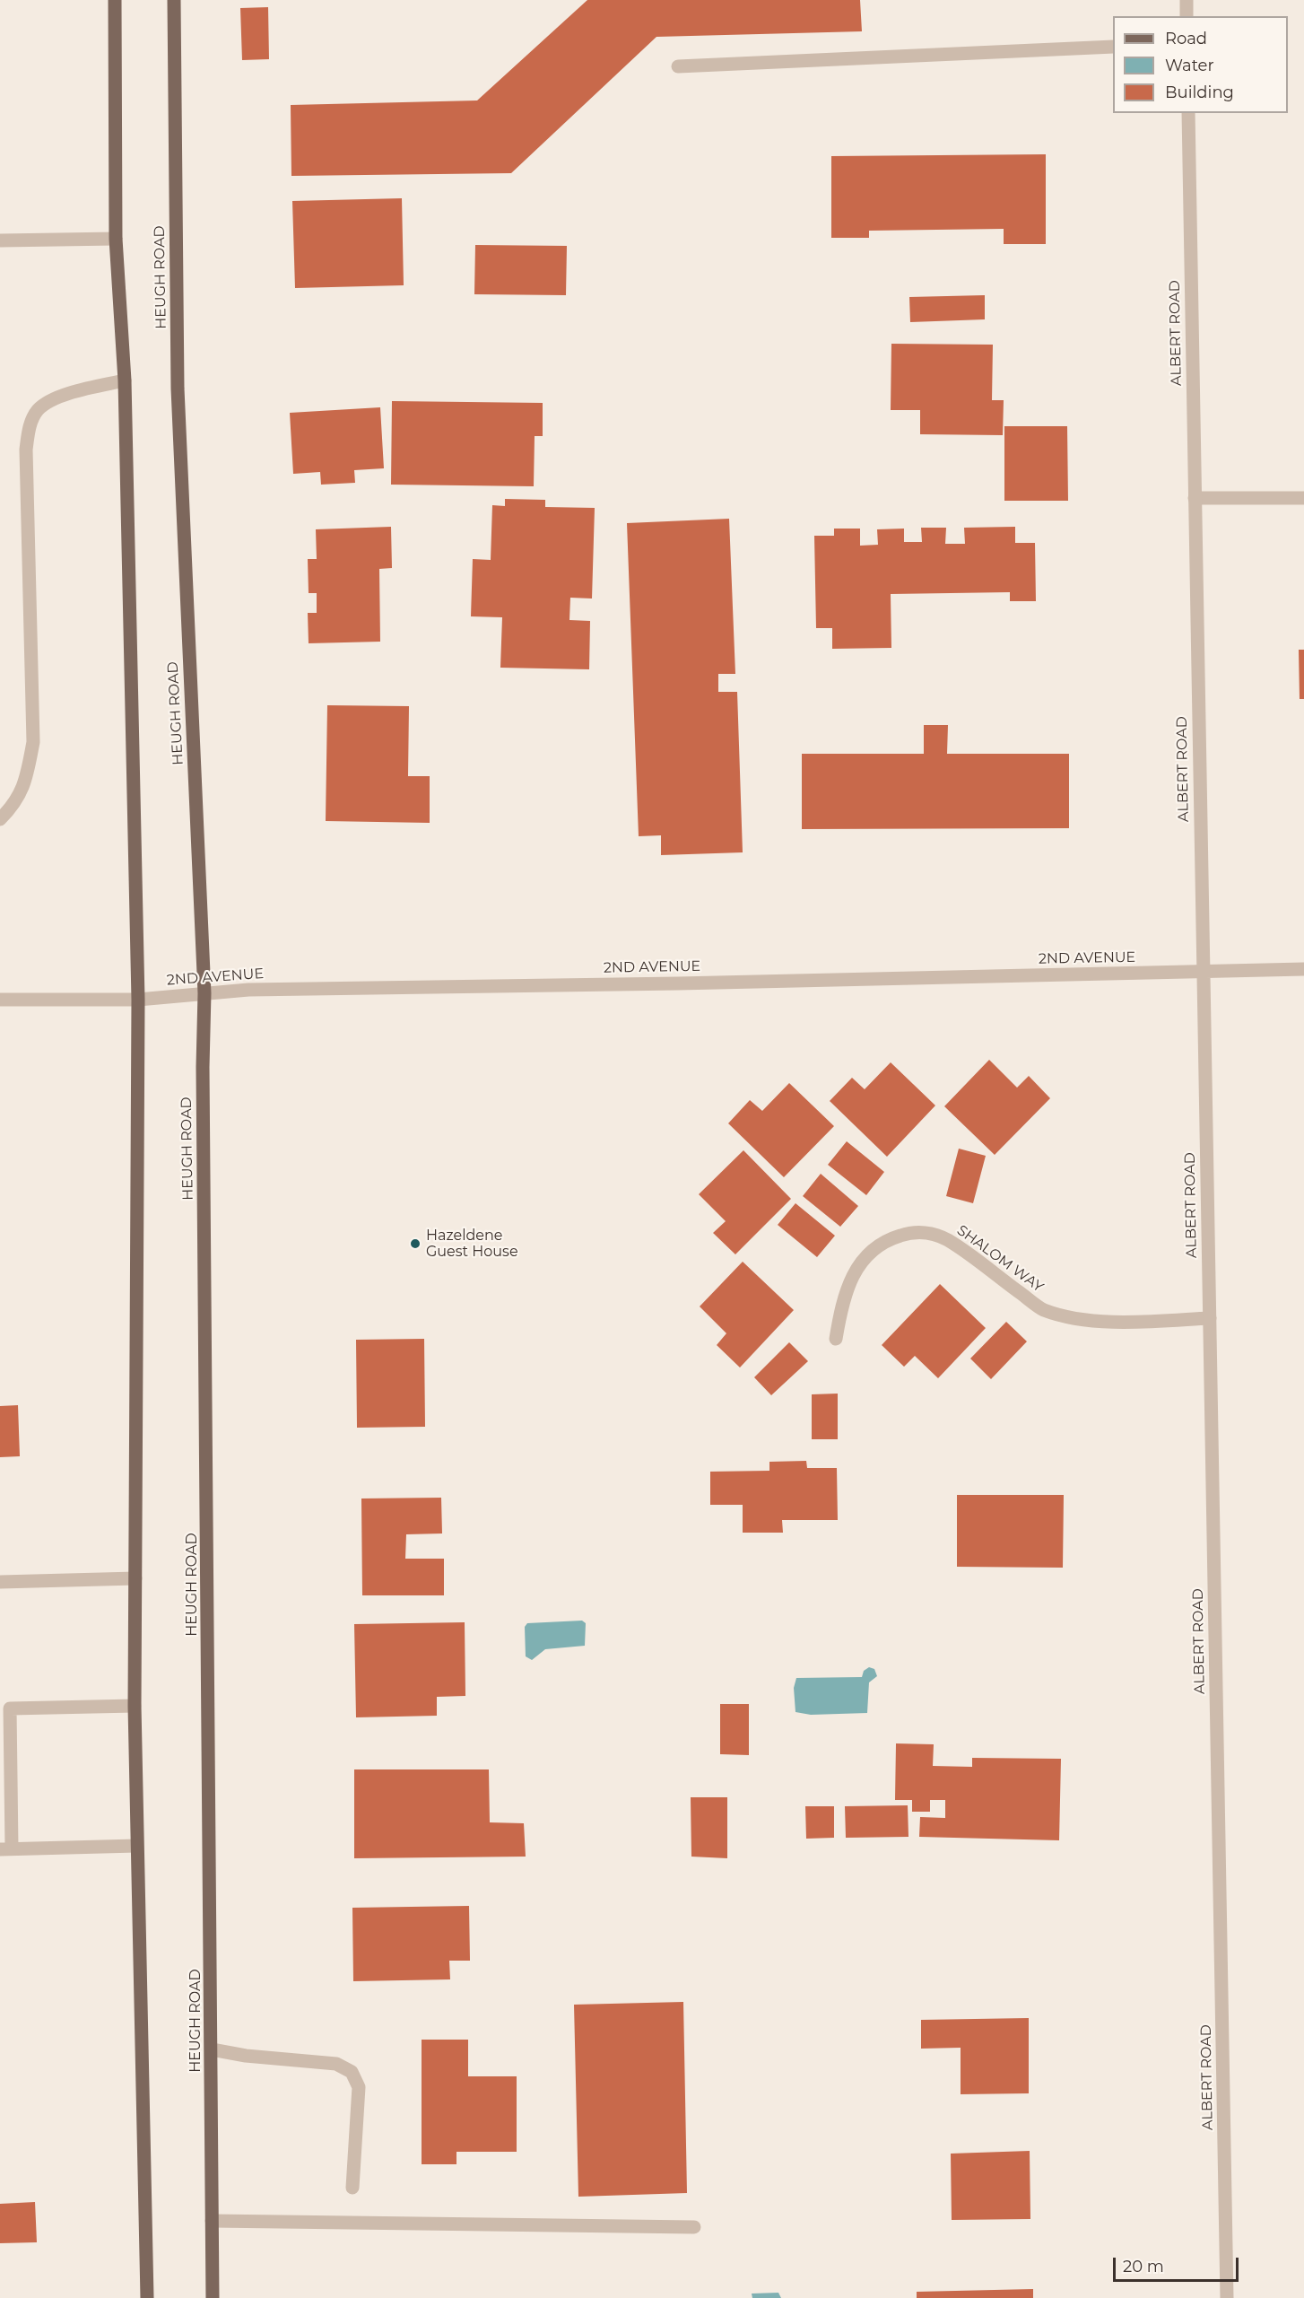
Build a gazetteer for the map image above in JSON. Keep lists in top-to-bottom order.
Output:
{
  "streets": {
    "main road": ["HEUGH ROAD"],
    "street": ["ALBERT ROAD", "2ND AVENUE", "SHALOM WAY"]
  },
  "crossings": [
    ["HEUGH ROAD", "2ND AVENUE"],
    ["ALBERT ROAD", "2ND AVENUE"],
    ["ALBERT ROAD", "SHALOM WAY"]
  ],
  "places": ["Hazeldene Guest House"],
  "legend": ["Road", "Water", "Building"],
  "scale_bar": "20 m"
}
